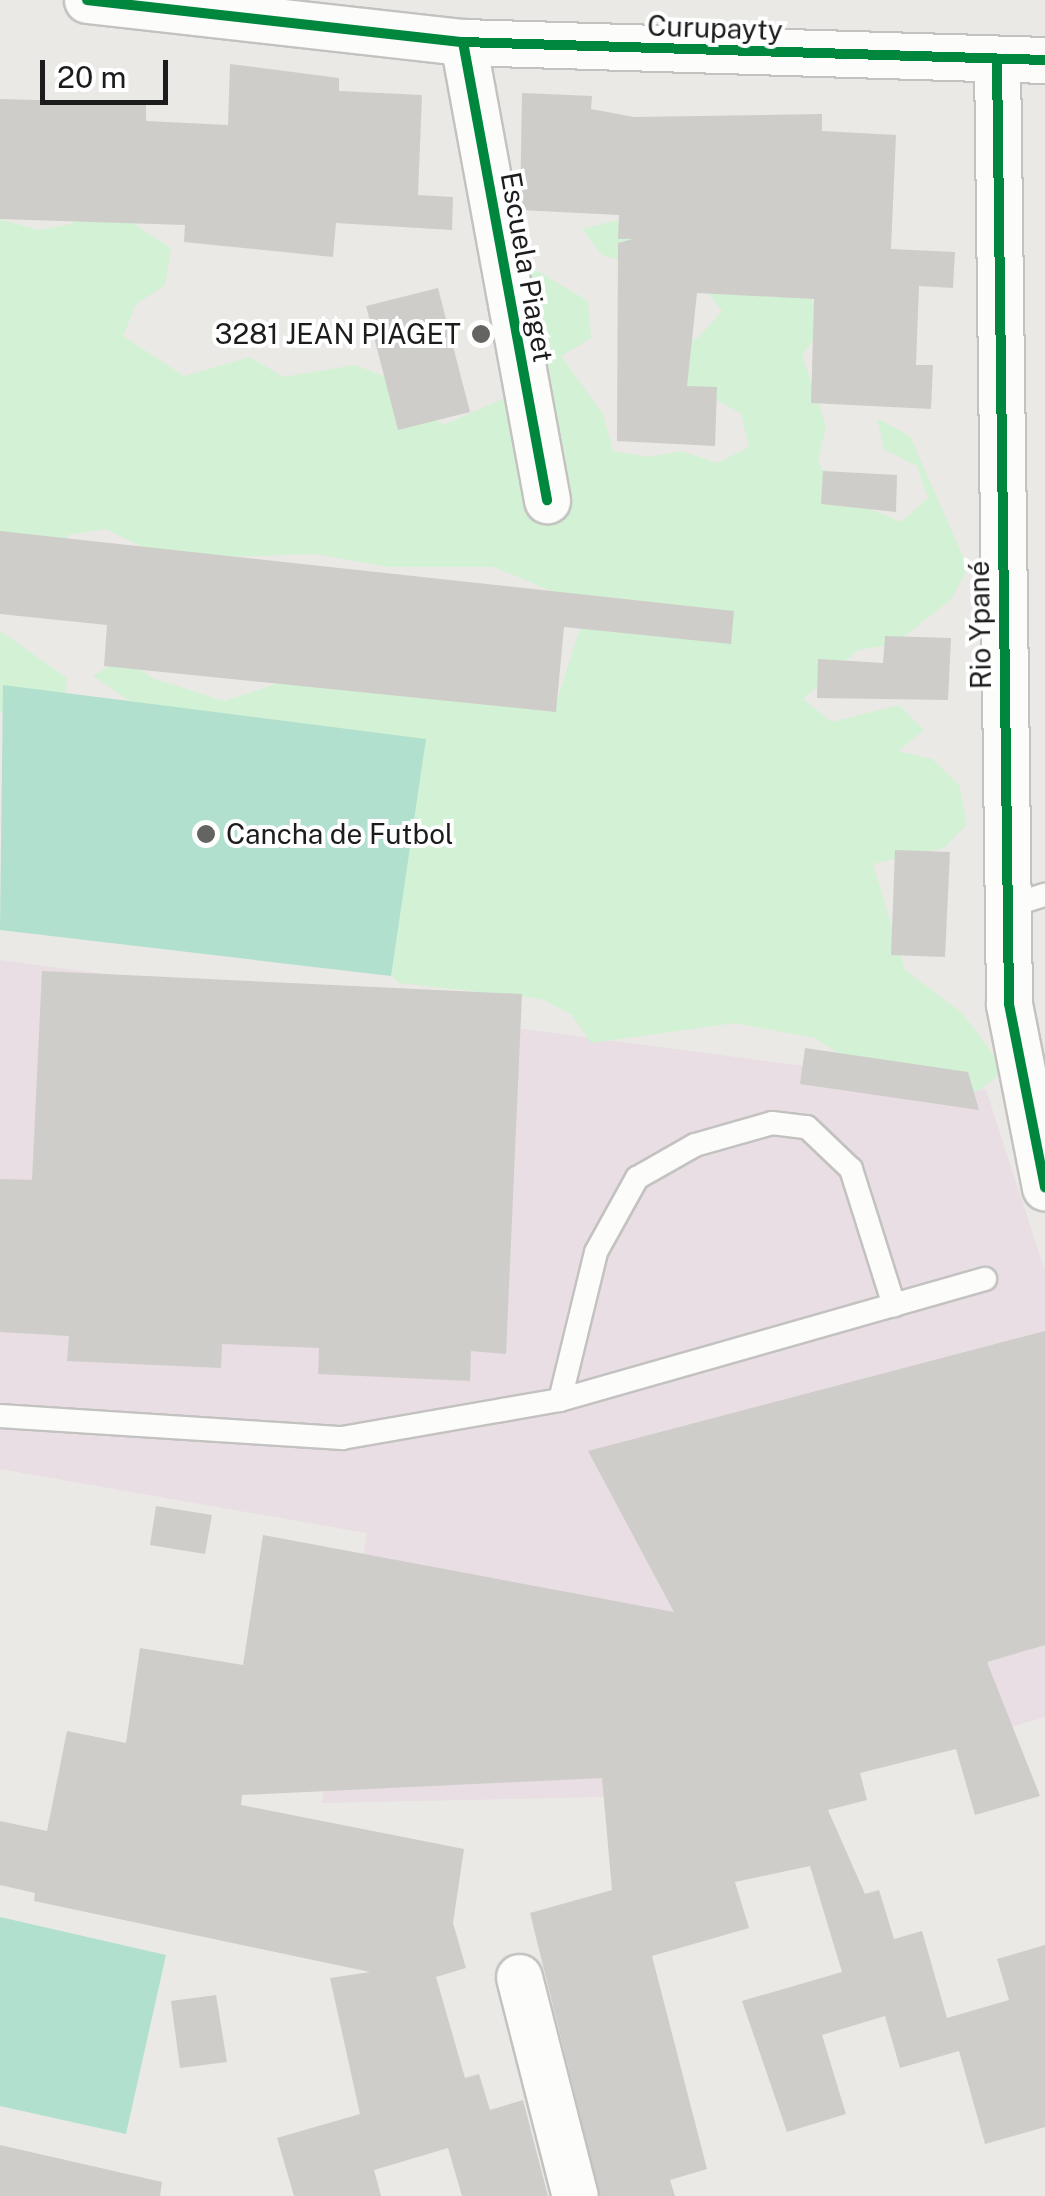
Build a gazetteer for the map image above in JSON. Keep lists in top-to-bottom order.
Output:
{
  "streets": {
    "street": ["Curupayty", "Escuela Piaget", "Rio Ypané"]
  },
  "crossings": [
    ["Curupayty", "Escuela Piaget"],
    ["Curupayty", "Rio Ypané"]
  ],
  "places": ["3281 JEAN PIAGET", "Cancha de Futbol"],
  "scale_bar": "20 m"
}
